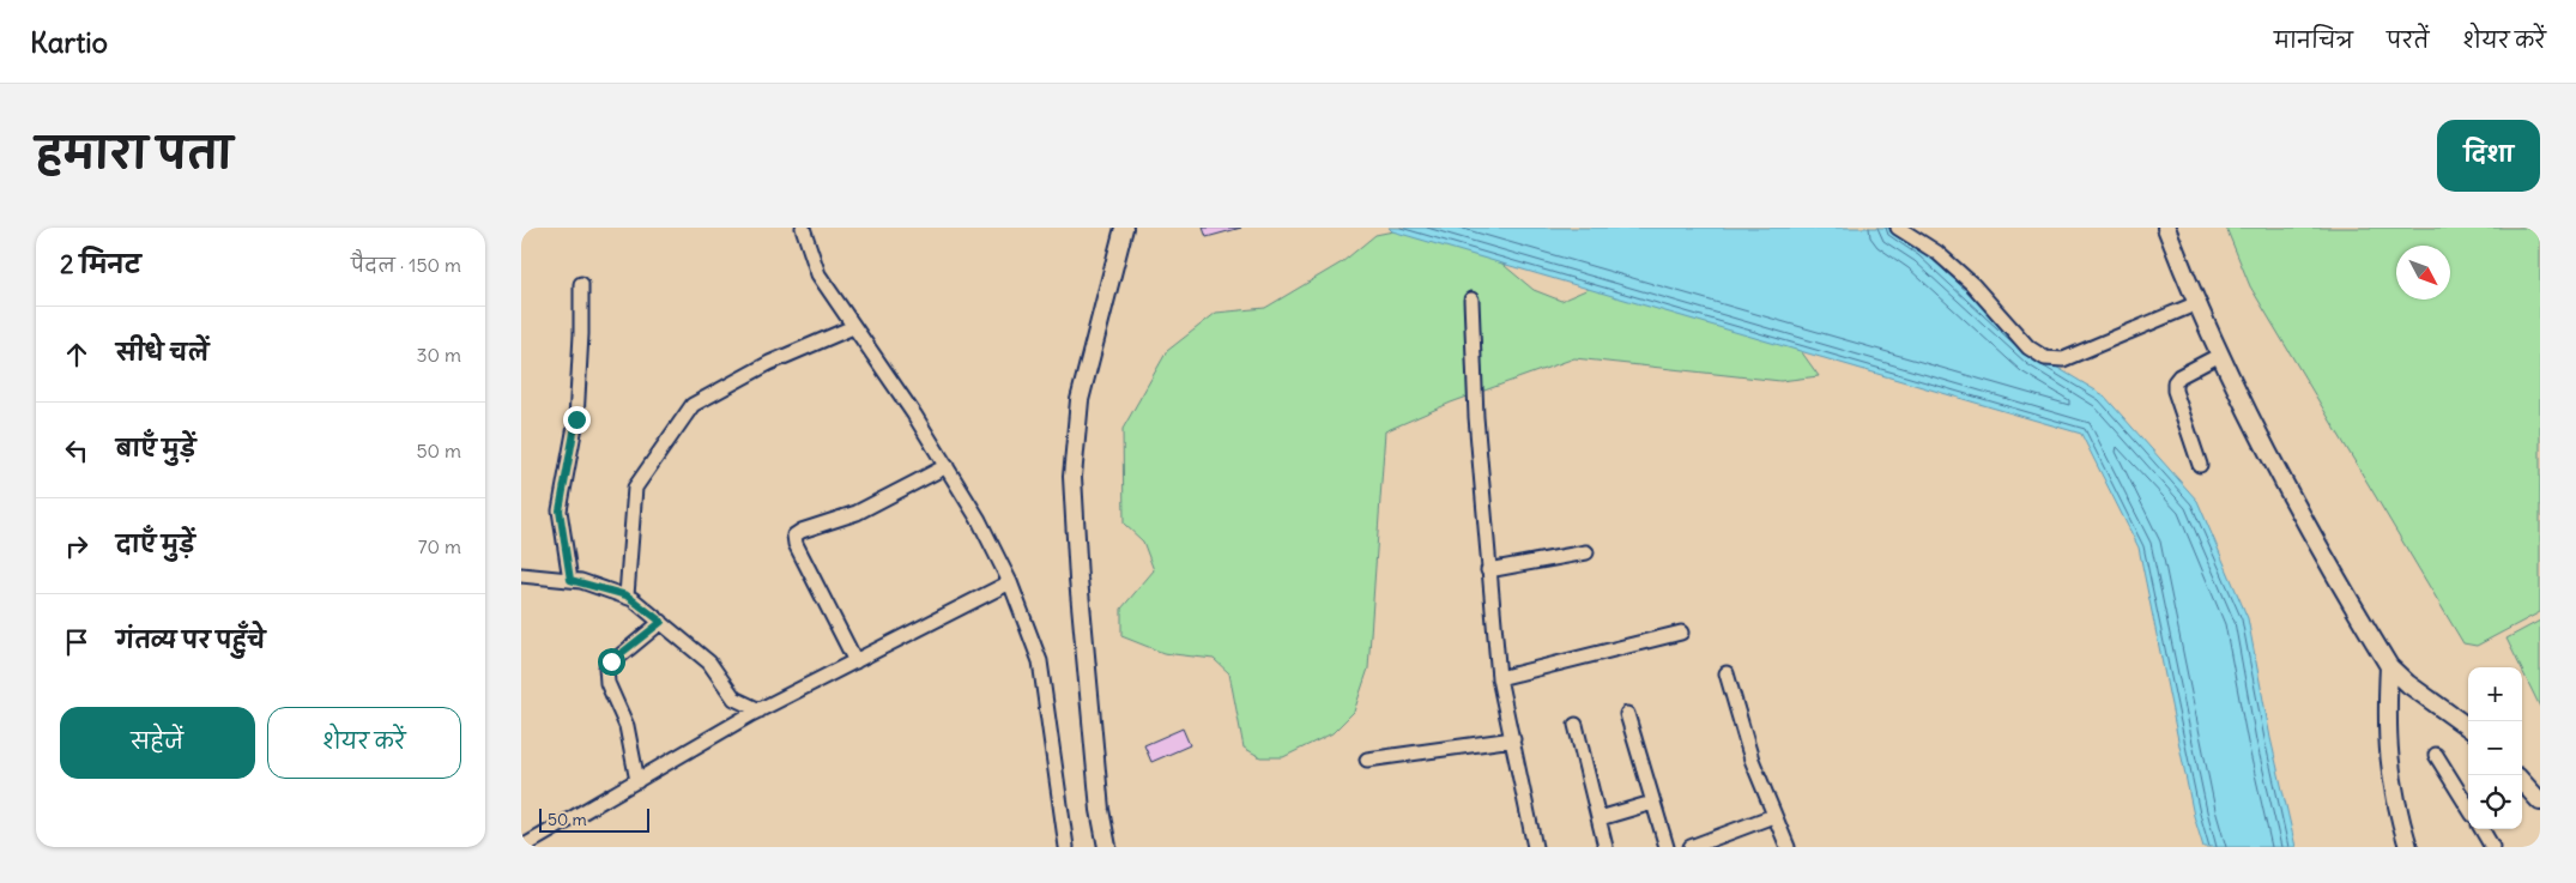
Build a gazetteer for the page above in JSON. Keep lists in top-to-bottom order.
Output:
{
  "scale_bar": "50 m",
  "north": "bottom right",
  "page": {
    "header": "Kartio",
    "nav": ["मानचित्र", "परतें", "शेयर करें"],
    "title": "हमारा पता",
    "buttons": [
      "दिशा",
      ["सहेजें", "शेयर करें"]
    ],
    "heading": ["2 मिनट", "पैदल · 150 m"],
    "list": [
      ["सीधे चलें", "30 m"],
      ["बाएँ मुड़ें", "50 m"],
      ["दाएँ मुड़ें", "70 m"],
      "गंतव्य पर पहुँचे"
    ],
    "map_buttons": ["+", "−"],
    "scale": "50 m"
  }
}
